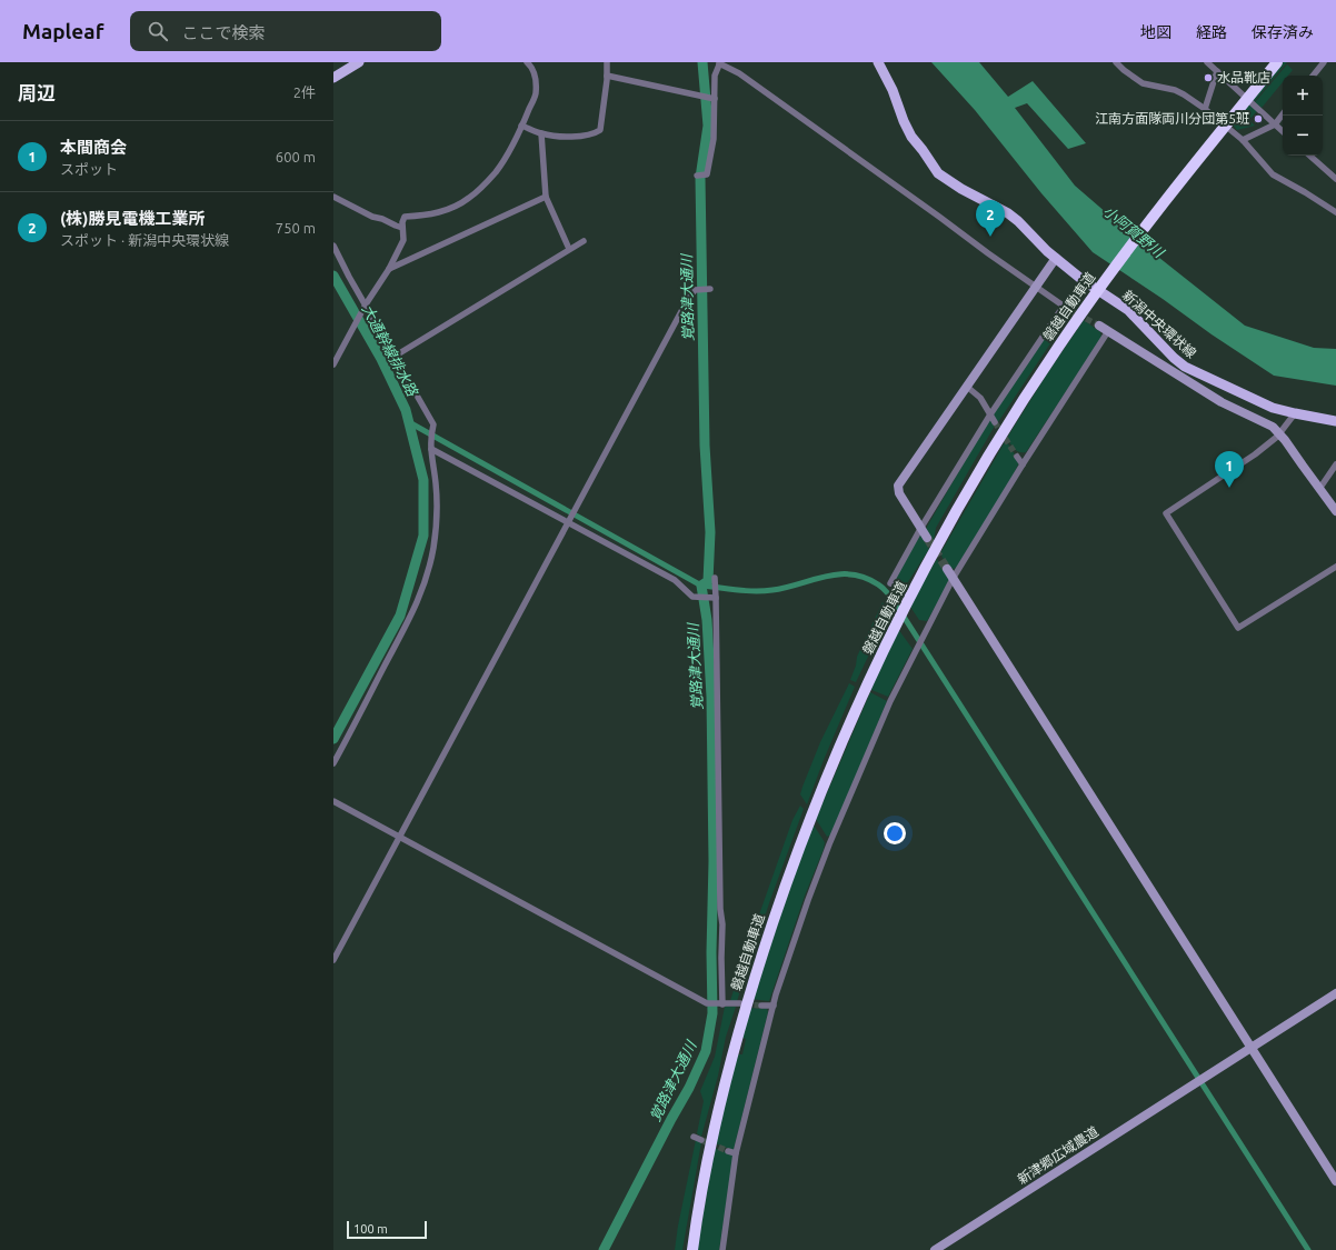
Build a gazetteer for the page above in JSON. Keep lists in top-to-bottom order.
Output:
{
  "streets": {
    "highway": ["磐越自動車道"],
    "main road": ["新潟中央環状線"],
    "street": ["新津郷広域農道"]
  },
  "water": ["小阿賀野川", "覚路津大通川", "大通幹線排水路"],
  "places": ["水品靴店", "江南方面隊両川分団第5班"],
  "scale_bar": "100 m",
  "page": {
    "header": "Mapleaf",
    "search": "ここで検索",
    "nav": ["地図", "経路", "保存済み"],
    "heading": ["周辺", "2件"],
    "map_buttons": ["+", "−"],
    "list": [
      {
        "mark": "1",
        "name": "本間商会",
        "note": "スポット",
        "value": "600 m"
      },
      {
        "mark": "2",
        "name": "(株)勝見電機工業所",
        "note": "スポット · 新潟中央環状線",
        "value": "750 m"
      }
    ],
    "pins": ["2", "1"],
    "scale": "100 m"
  }
}
